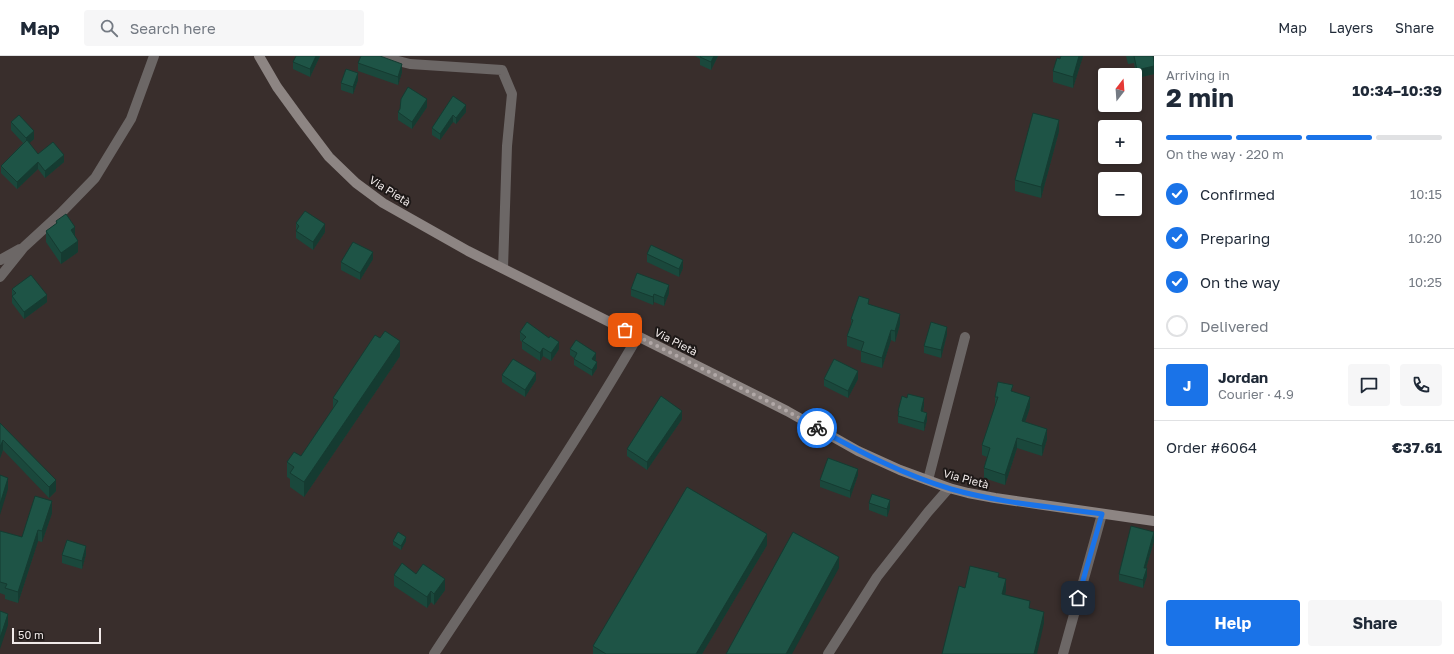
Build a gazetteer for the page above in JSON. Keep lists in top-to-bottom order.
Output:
{
  "streets": {
    "street": ["Via Pietà"]
  },
  "scale_bar": "50 m",
  "north": "top",
  "page": {
    "header": "Map",
    "search": "Search here",
    "nav": ["Map", "Layers", "Share"],
    "heading": ["2 min", "Arriving in", "10:34–10:39"],
    "panel": [
      "Jordan",
      "Courier · 4.9",
      "Order #6064",
      "€37.61"
    ],
    "map_buttons": ["+", "−"],
    "bar": "On the way · 220 m",
    "list": [
      ["Confirmed", "10:15"],
      ["Preparing", "10:20"],
      ["On the way", "10:25"],
      "Delivered"
    ],
    "round": "J",
    "buttons": ["Help", "Share"],
    "scale": "50 m"
  }
}
